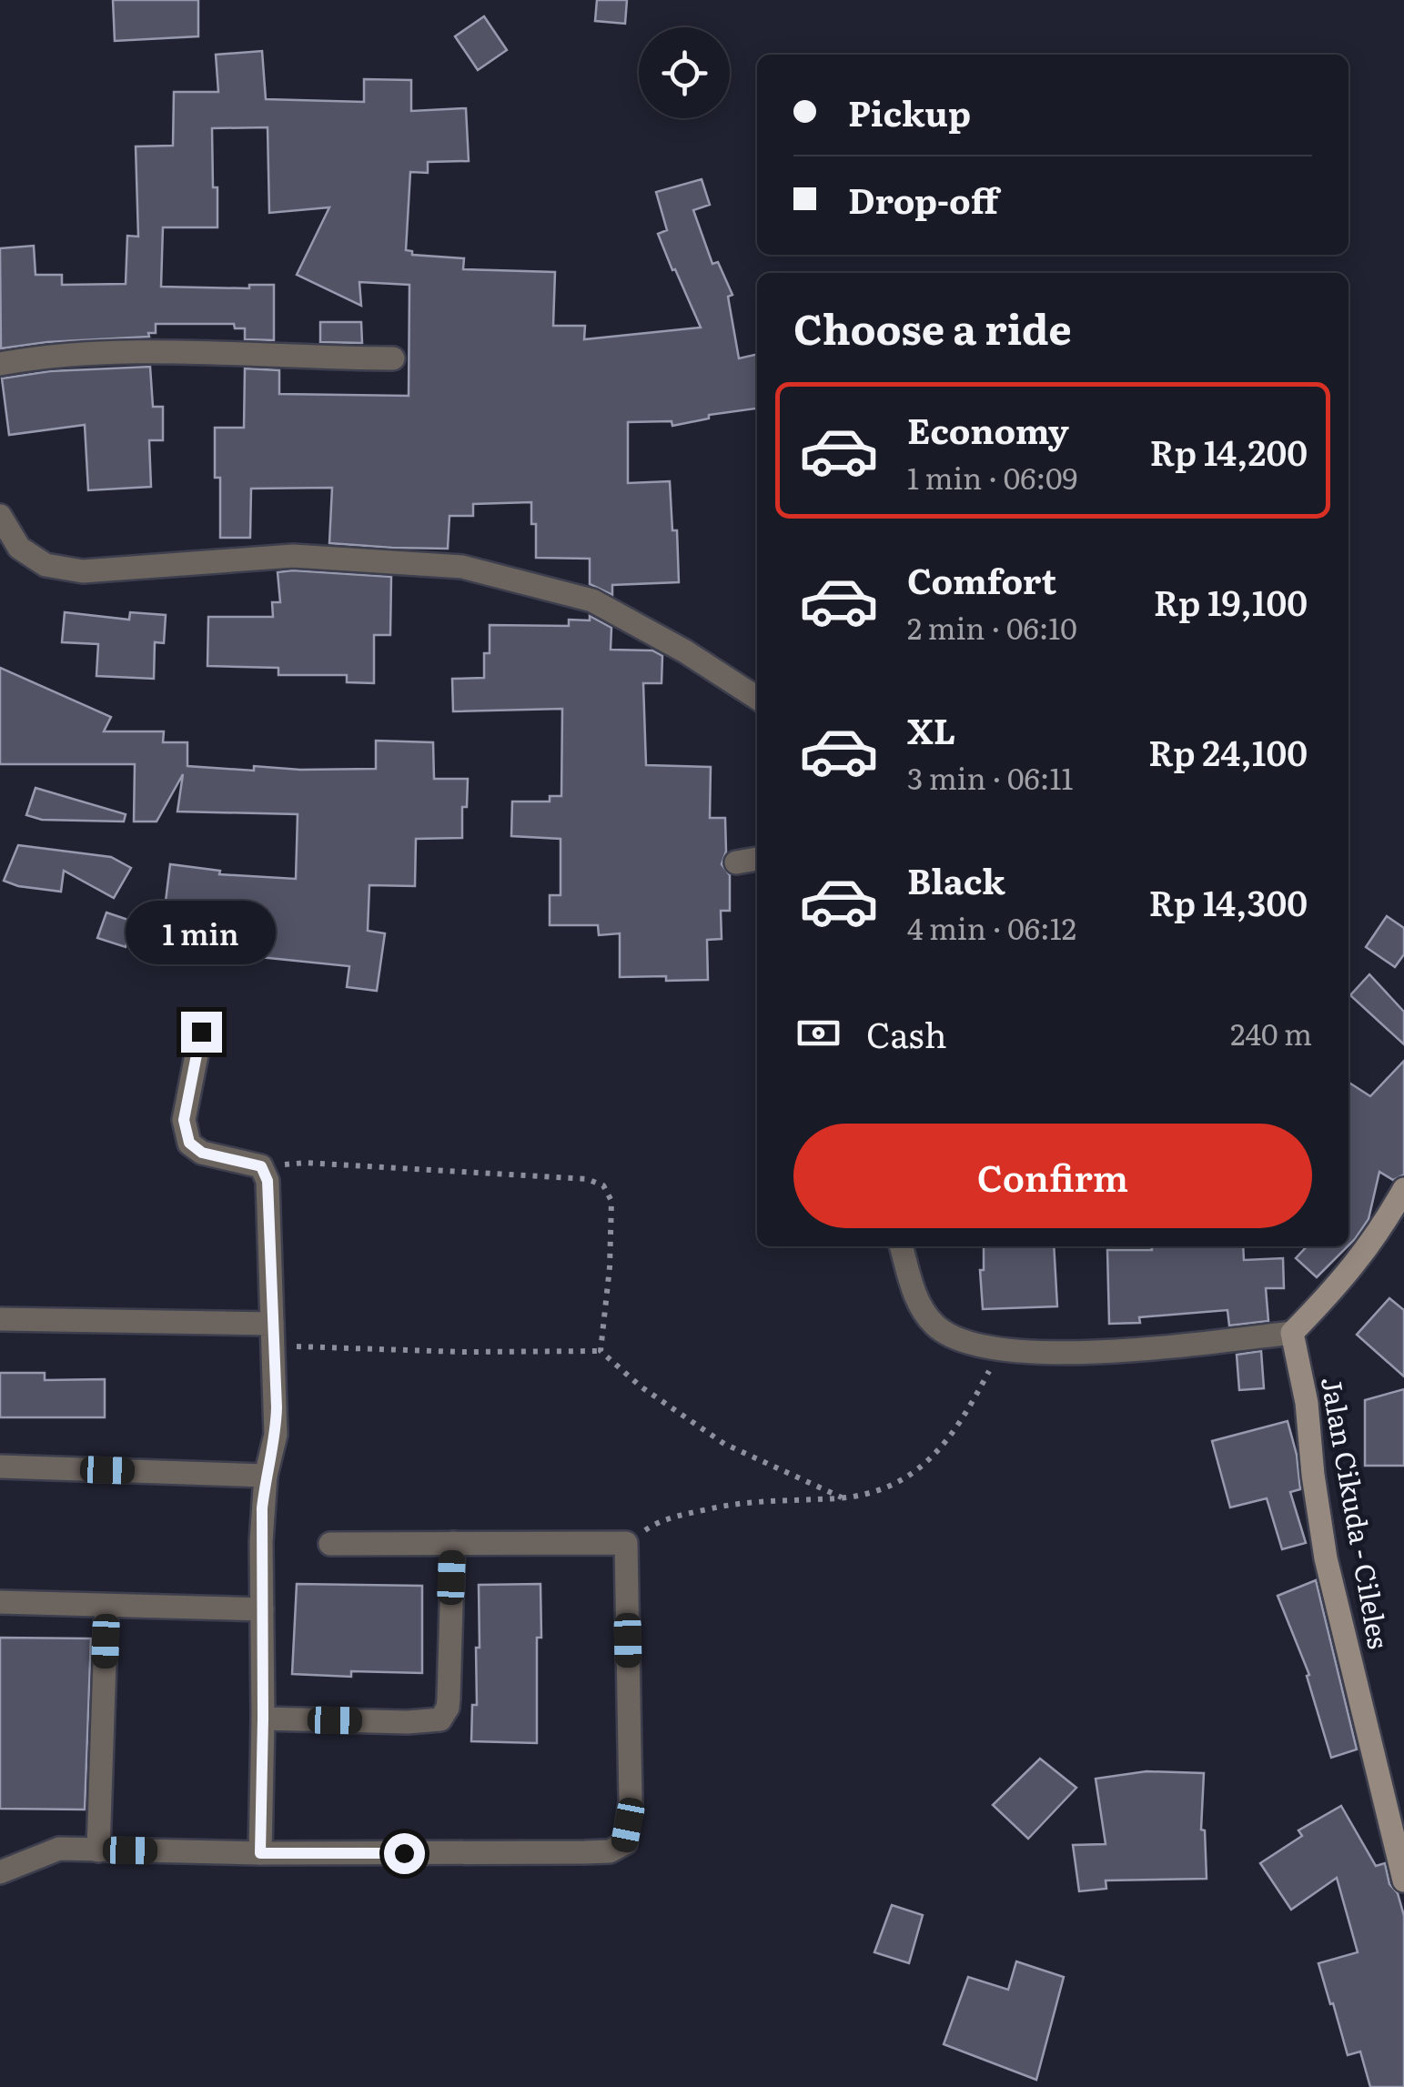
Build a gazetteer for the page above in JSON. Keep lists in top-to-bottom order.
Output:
{
  "streets": {
    "street": ["Jalan Cikuda - Cileles"]
  },
  "page": {
    "banner": ["Pickup", "Drop-off"],
    "heading": "Choose a ride",
    "list": [
      {
        "name": "Economy",
        "note": "1 min · 06:09",
        "value": "Rp 14,200"
      },
      {
        "name": "Comfort",
        "note": "2 min · 06:10",
        "value": "Rp 19,100"
      },
      {
        "name": "XL",
        "note": "3 min · 06:11",
        "value": "Rp 24,100"
      },
      {
        "name": "Black",
        "note": "4 min · 06:12",
        "value": "Rp 14,300"
      }
    ],
    "bubble": "1 min",
    "pay": ["Cash", "240 m"],
    "buttons": "Confirm"
  }
}
